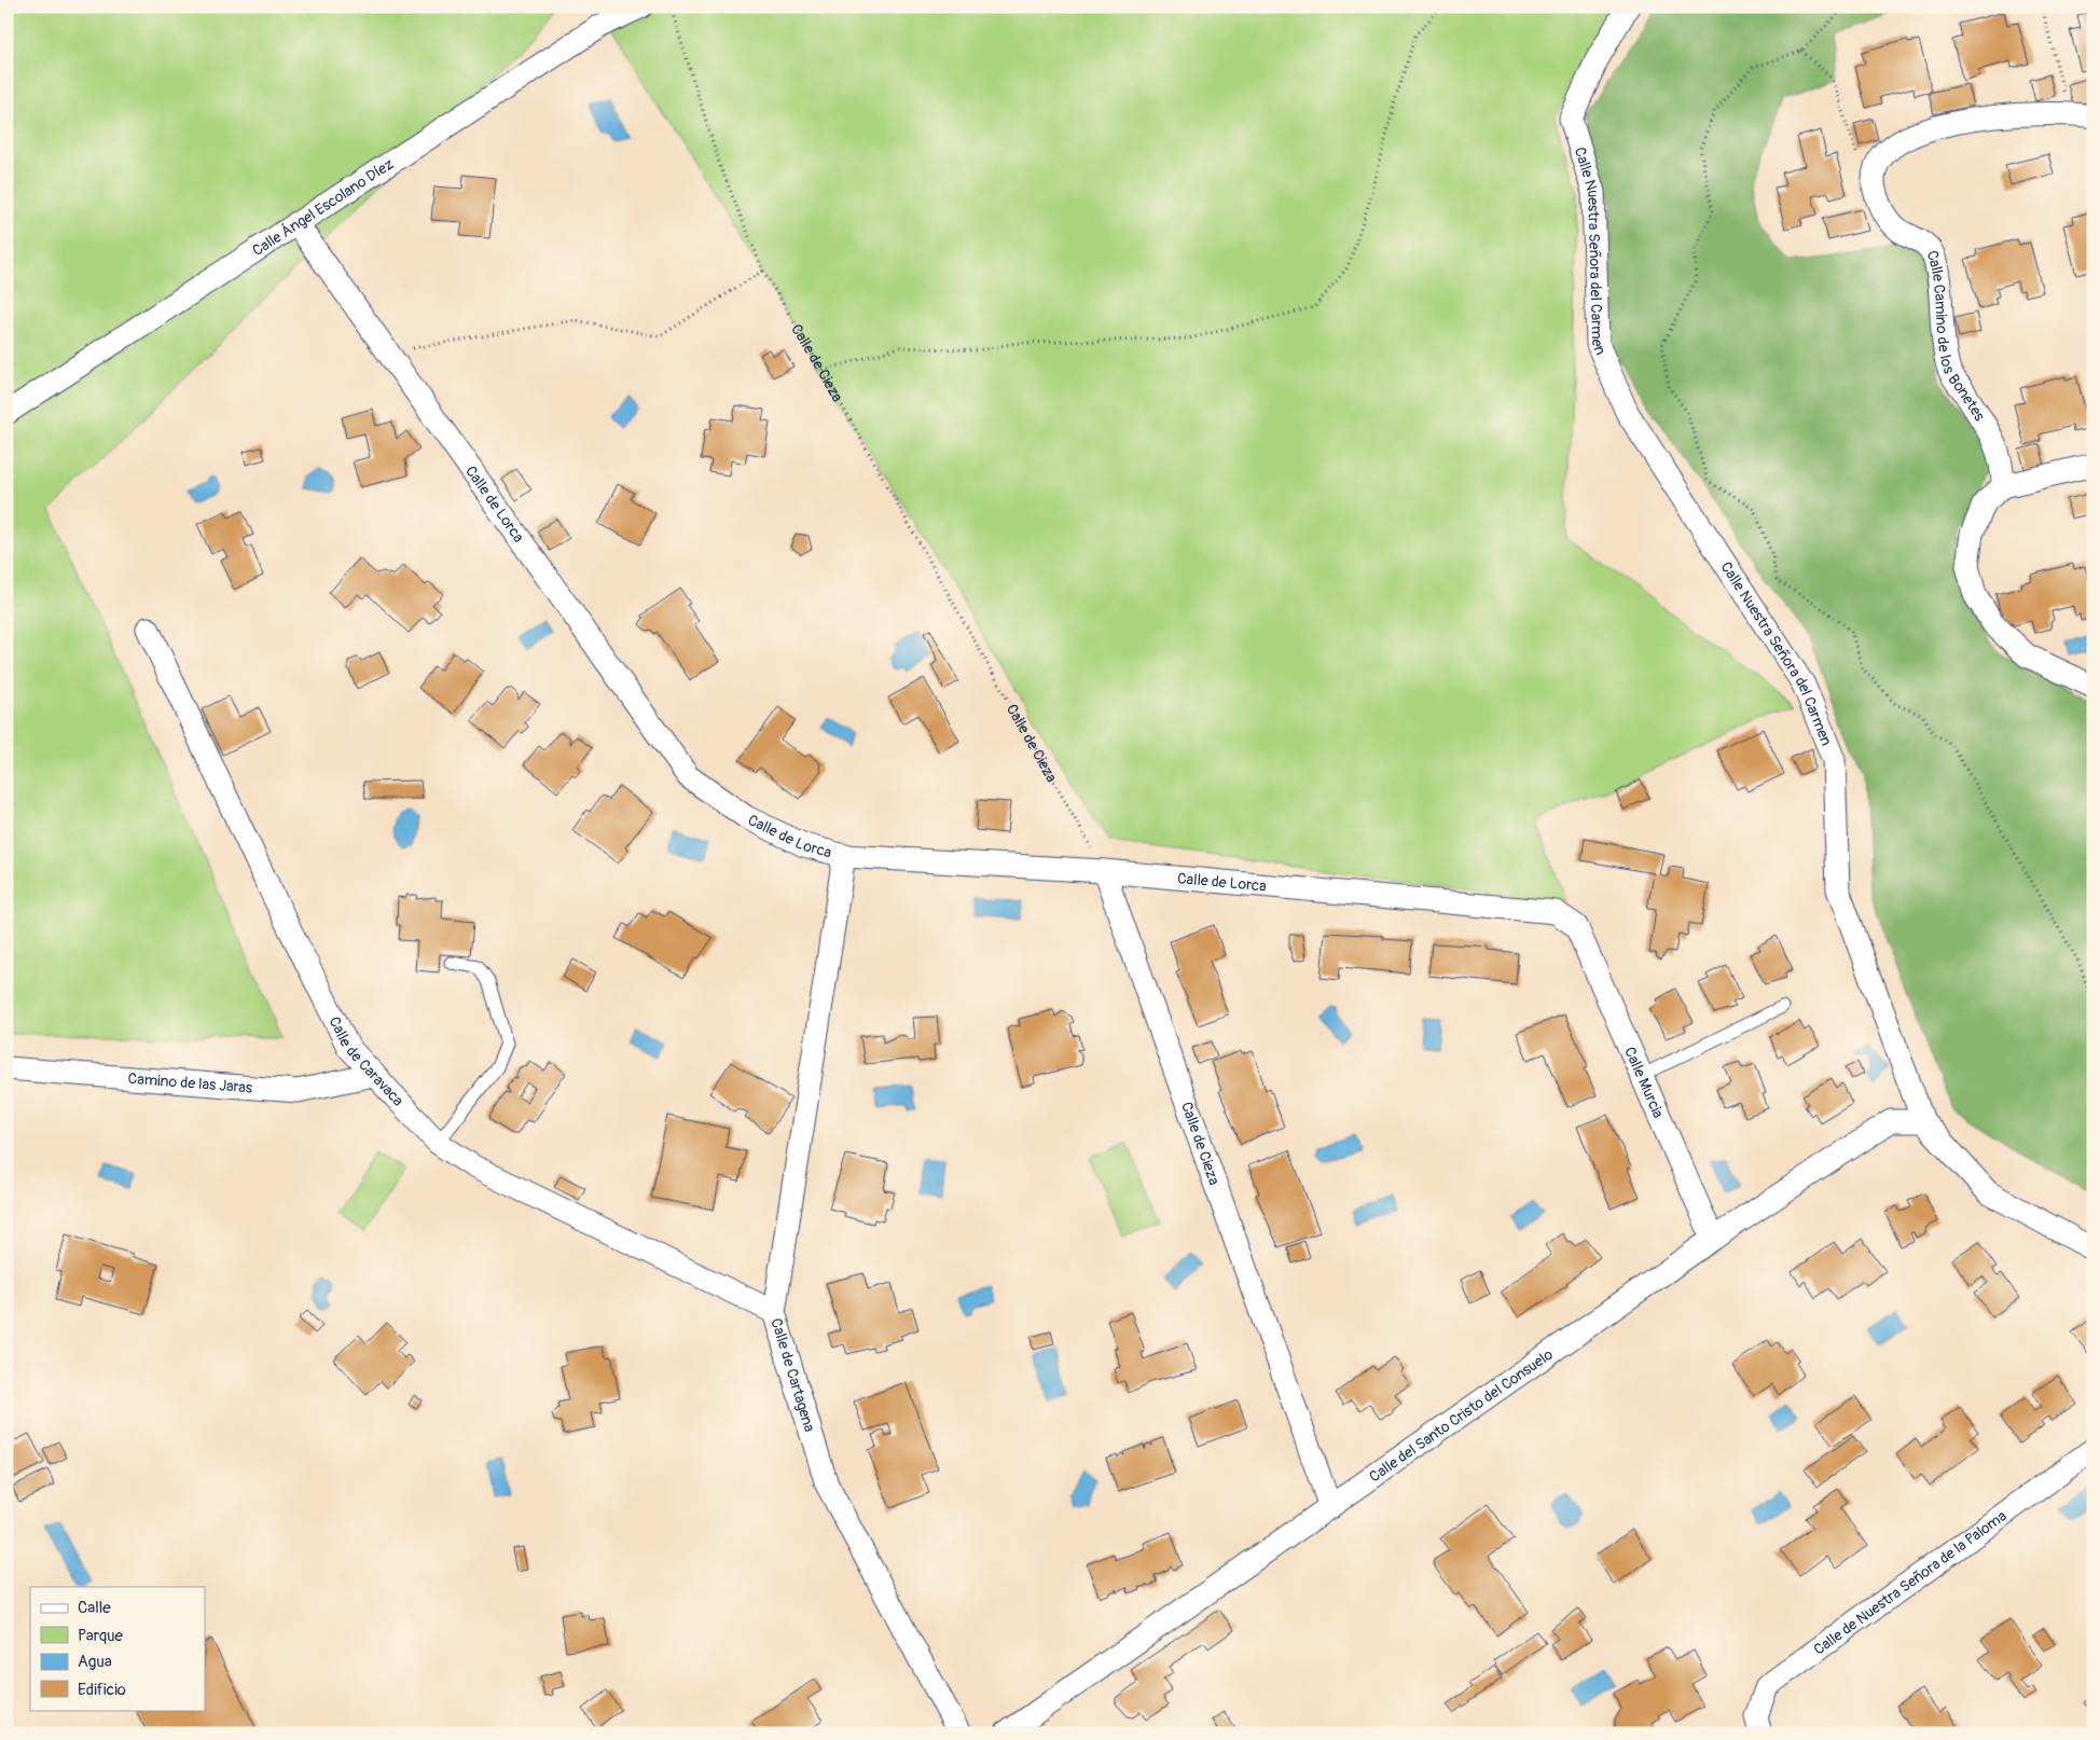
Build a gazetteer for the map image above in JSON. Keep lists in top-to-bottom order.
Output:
{
  "streets": {
    "street": [
      "Calle Ángel Escolano Díez",
      "Calle Nuestra Señora del Carmen",
      "Calle Camino de los Bonetes",
      "Calle de Cieza",
      "Calle de Lorca",
      "Calle de Caravaca",
      "Camino de las Jaras",
      "Calle Murcia",
      "Calle de Cartagena",
      "Calle del Santo Cristo del Consuelo",
      "Calle de Nuestra Señora de la Paloma"
    ]
  },
  "crossings": [
    ["Calle Ángel Escolano Díez", "Calle de Lorca"],
    ["Calle Nuestra Señora del Carmen", "Calle del Santo Cristo del Consuelo"],
    ["Calle de Cieza", "Calle de Lorca"],
    ["Calle de Cieza", "Calle del Santo Cristo del Consuelo"],
    ["Calle de Lorca", "Calle Murcia"],
    ["Calle de Lorca", "Calle de Cartagena"],
    ["Calle de Caravaca", "Camino de las Jaras"],
    ["Calle de Caravaca", "Calle de Cartagena"],
    ["Calle Murcia", "Calle del Santo Cristo del Consuelo"]
  ],
  "legend": [
    "Calle",
    "Parque",
    "Agua",
    "Edificio"
  ]
}
